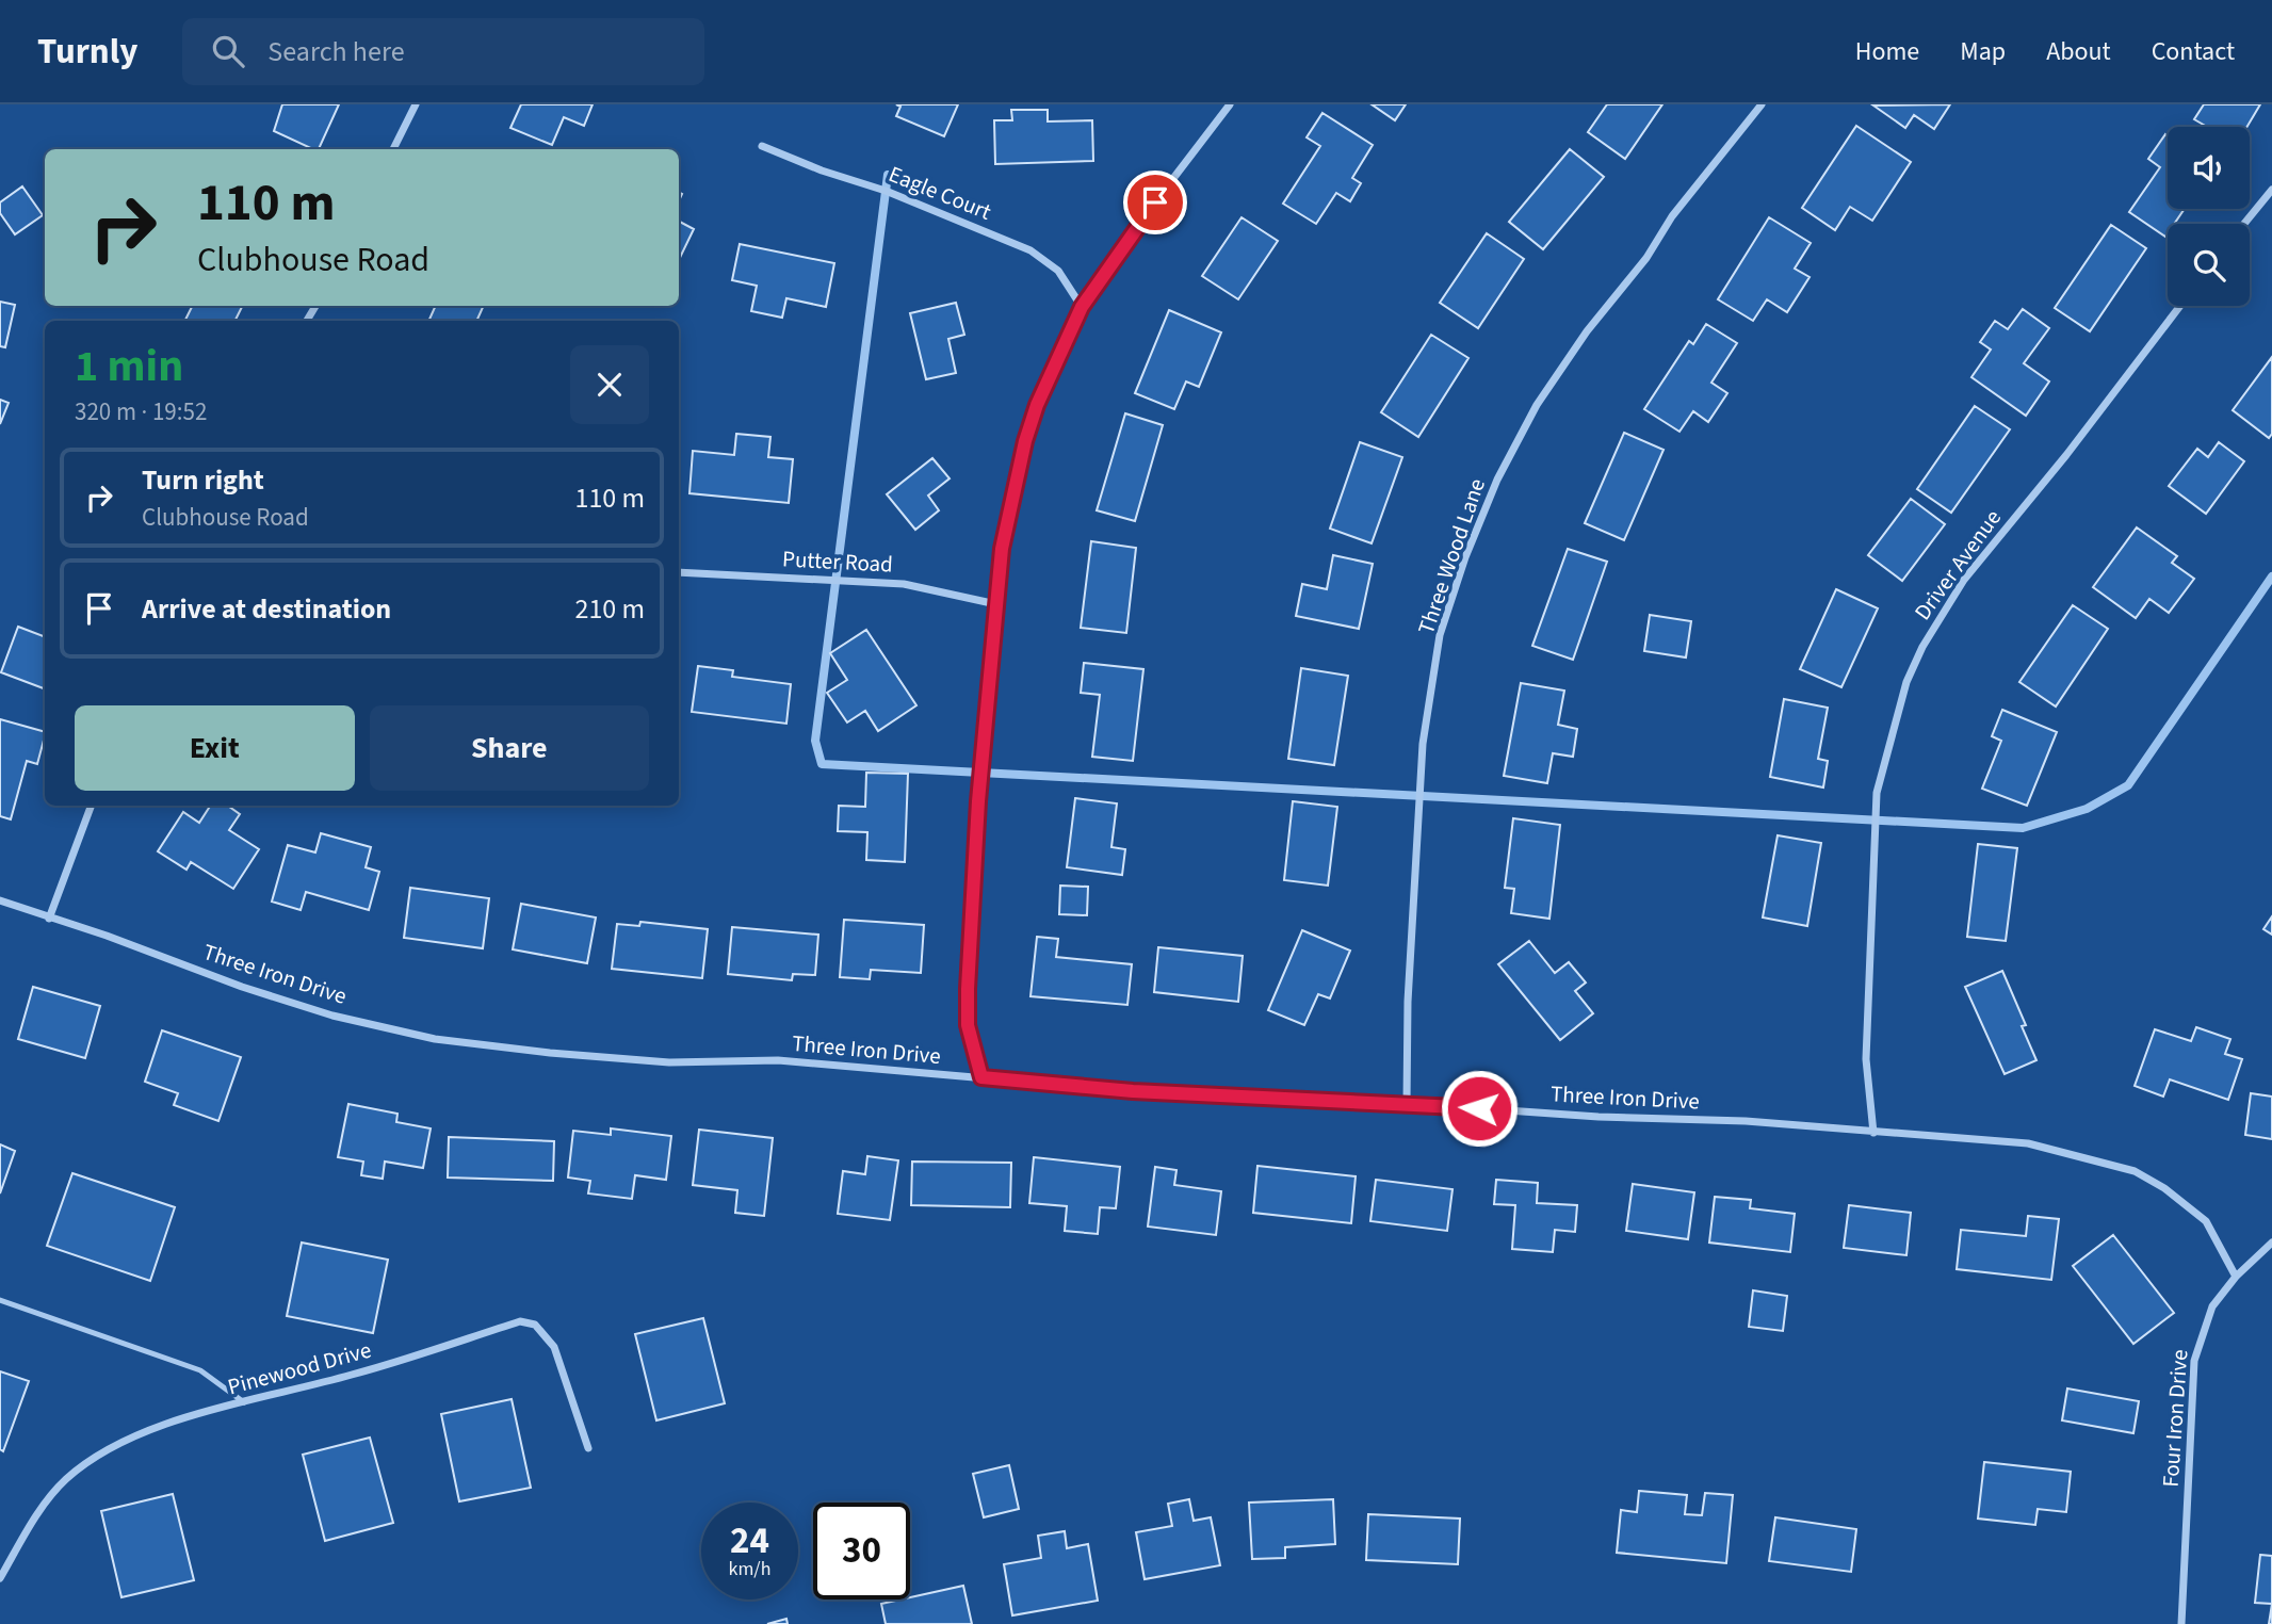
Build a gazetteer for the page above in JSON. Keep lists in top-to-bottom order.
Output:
{
  "streets": {
    "street": [
      "Eagle Court",
      "Three Wood Lane",
      "Putter Road",
      "Driver Avenue",
      "Three Iron Drive",
      "Pinewood Drive",
      "Four Iron Drive"
    ]
  },
  "crossings": [
    ["Three Wood Lane", "Three Iron Drive"],
    ["Driver Avenue", "Three Iron Drive"],
    ["Three Iron Drive", "Four Iron Drive"]
  ],
  "page": {
    "header": "Turnly",
    "search": "Search here",
    "nav": [
      "Home",
      "Map",
      "About",
      "Contact"
    ],
    "turn": ["110 m", "Clubhouse Road"],
    "heading": ["1 min", "320 m · 19:52"],
    "list": [
      {
        "name": "Turn right",
        "note": "Clubhouse Road",
        "value": "110 m"
      },
      {
        "name": "Arrive at destination",
        "value": "210 m"
      }
    ],
    "buttons": ["Exit", "Share"],
    "speed": "24 km/h",
    "limit": "30"
  }
}
